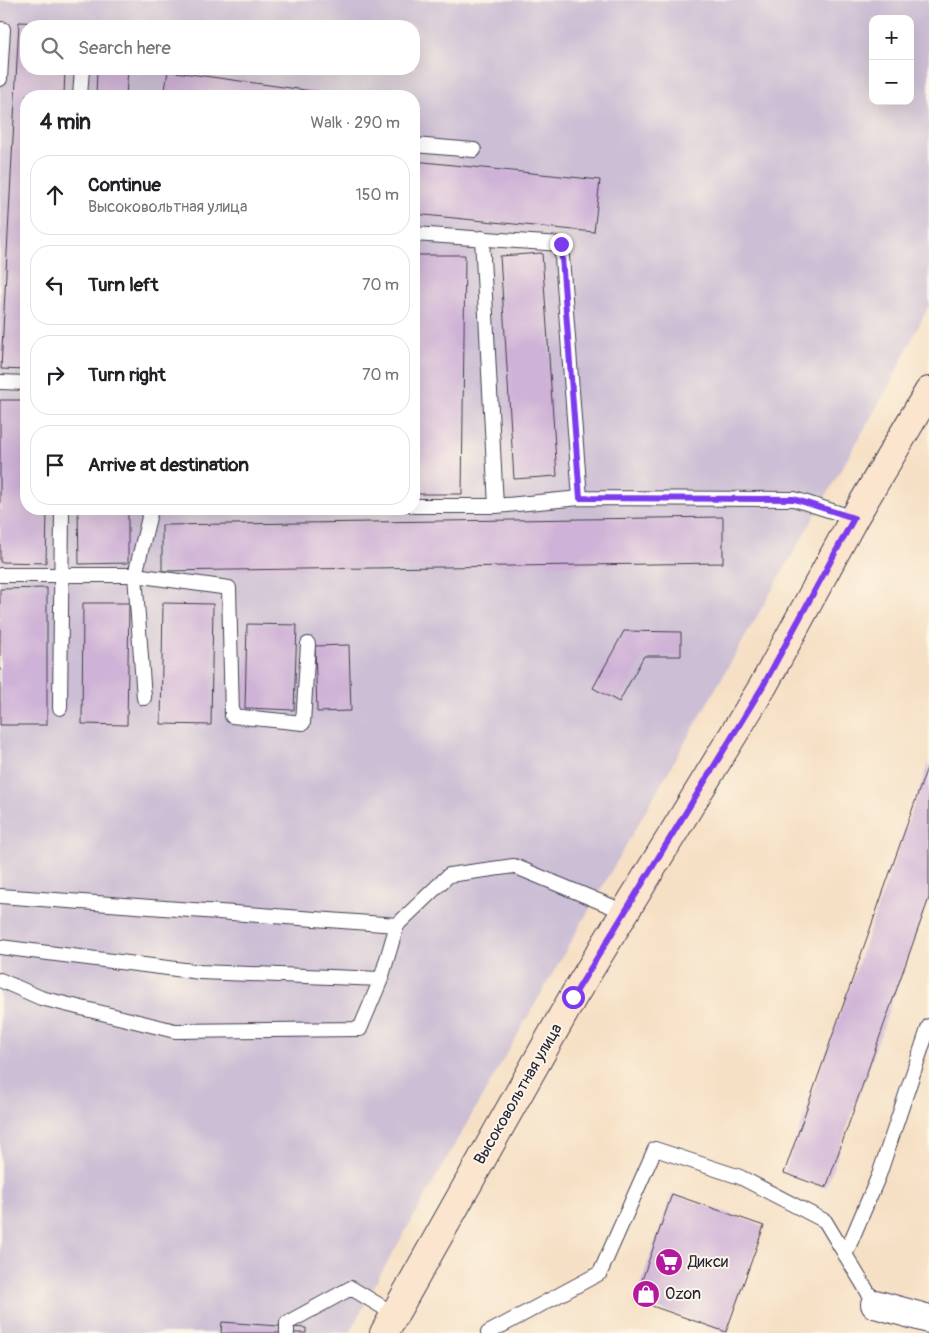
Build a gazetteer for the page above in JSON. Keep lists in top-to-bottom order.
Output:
{
  "streets": {
    "main road": ["Высоковольтная улица"]
  },
  "places": {
    "supermarket": ["Дикси"],
    "shop": ["Ozon"]
  },
  "page": {
    "map_buttons": ["+", "−"],
    "search": "Search here",
    "heading": ["4 min", "Walk · 290 m"],
    "list": [
      ["Continue", "Высоковольтная улица", "150 m"],
      ["Turn left", "70 m"],
      ["Turn right", "70 m"],
      "Arrive at destination"
    ]
  }
}
